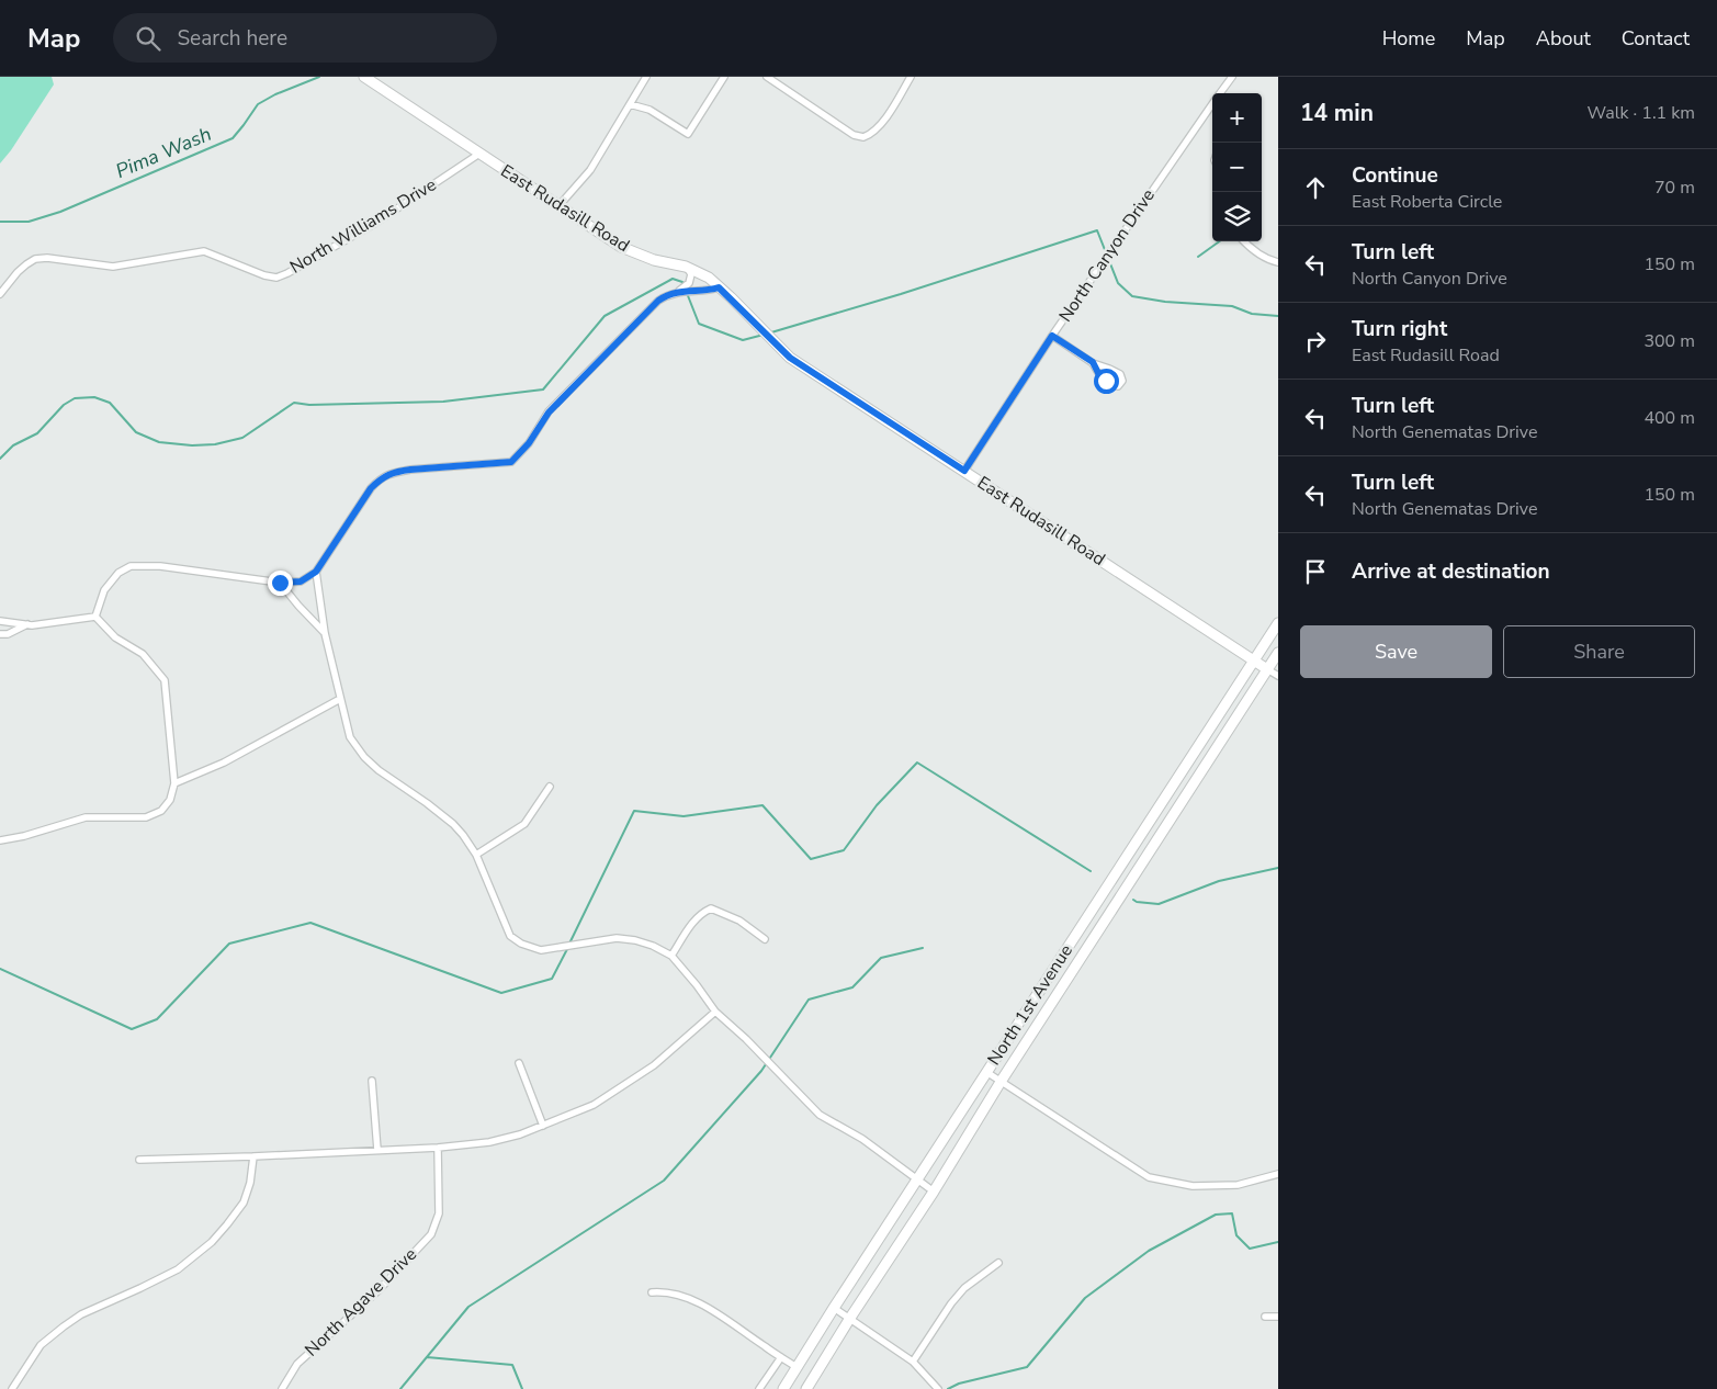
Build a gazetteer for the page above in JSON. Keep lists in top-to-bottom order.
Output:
{
  "streets": {
    "main road": ["East Rudasill Road", "North 1st Avenue"],
    "street": ["North Williams Drive", "North Canyon Drive", "North Agave Drive"]
  },
  "crossings": [
    ["East Rudasill Road", "North Williams Drive"],
    ["East Rudasill Road", "North Canyon Drive"],
    ["East Rudasill Road", "North 1st Avenue"]
  ],
  "water": ["Pima Wash"],
  "page": {
    "header": "Map",
    "search": "Search here",
    "nav": [
      "Home",
      "Map",
      "About",
      "Contact"
    ],
    "heading": ["14 min", "Walk · 1.1 km"],
    "map_buttons": ["+", "−"],
    "list": [
      ["Continue", "East Roberta Circle", "70 m"],
      ["Turn left", "North Canyon Drive", "150 m"],
      ["Turn right", "East Rudasill Road", "300 m"],
      ["Turn left", "North Genematas Drive", "400 m"],
      ["Turn left", "North Genematas Drive", "150 m"],
      "Arrive at destination"
    ],
    "buttons": ["Save", "Share"]
  }
}
